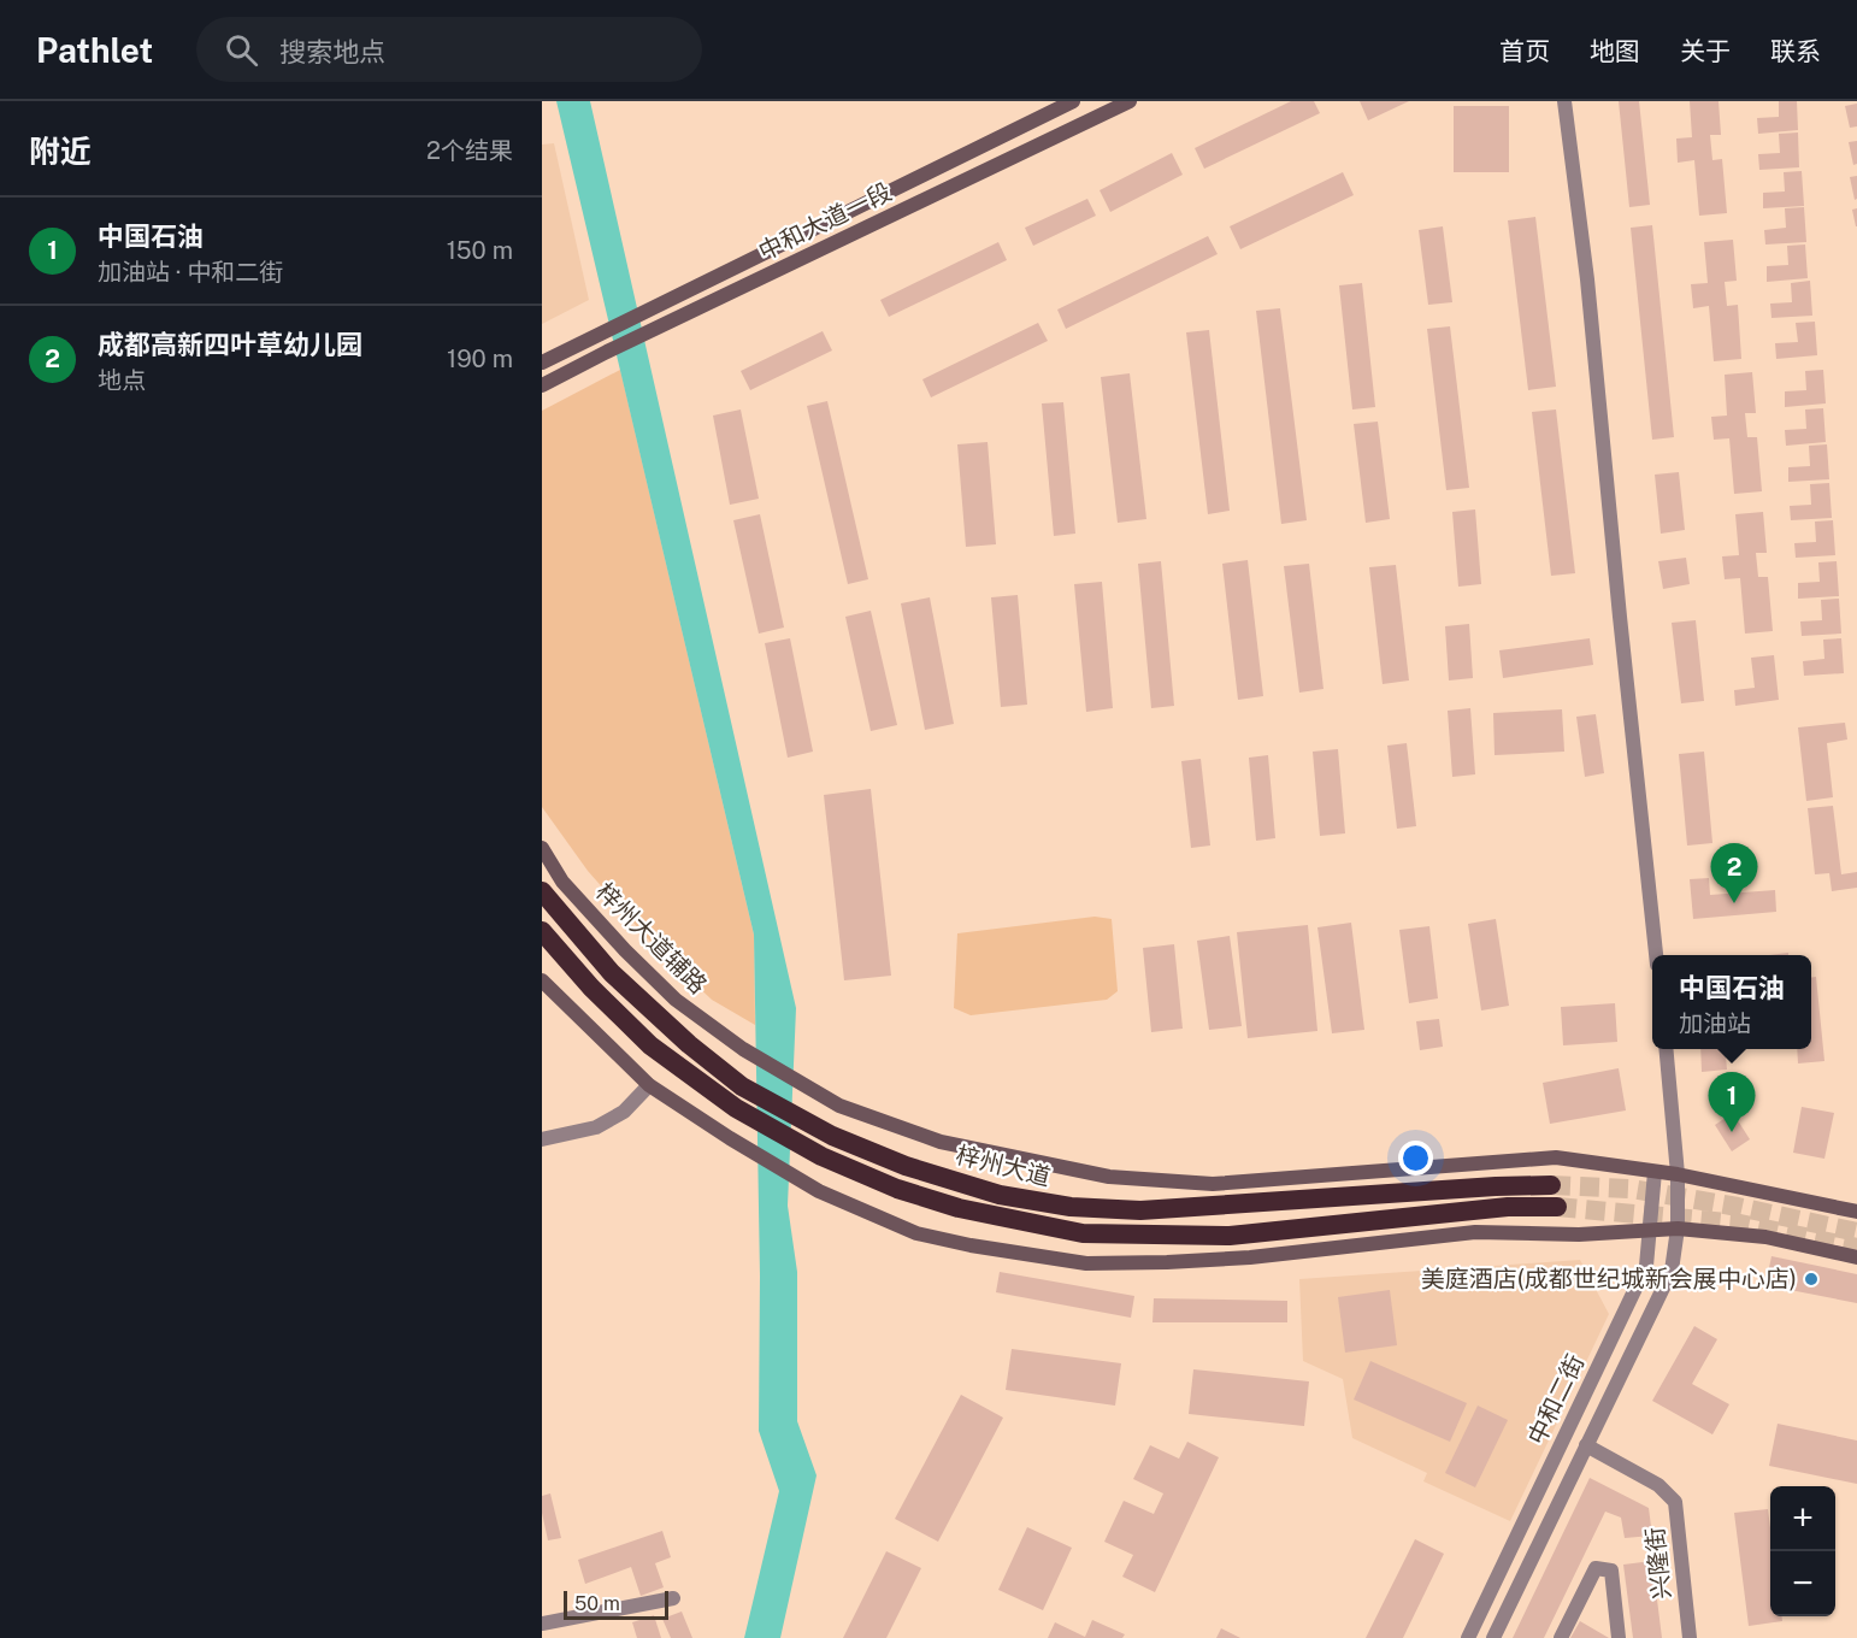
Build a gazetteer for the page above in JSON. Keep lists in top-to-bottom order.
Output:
{
  "streets": {
    "highway": ["梓州大道"],
    "main road": ["中和大道一段", "梓州大道辅路"],
    "street": ["中和二街", "兴隆街"]
  },
  "crossings": [
    ["梓州大道辅路", "中和二街"],
    ["中和二街", "兴隆街"]
  ],
  "places": ["美庭酒店(成都世纪城新会展中心店)"],
  "scale_bar": "50 m",
  "page": {
    "header": "Pathlet",
    "search": "搜索地点",
    "nav": [
      "首页",
      "地图",
      "关于",
      "联系"
    ],
    "heading": ["附近", "2个结果"],
    "list": [
      {
        "mark": "1",
        "name": "中国石油",
        "note": "加油站 · 中和二街",
        "value": "150 m"
      },
      {
        "mark": "2",
        "name": "成都高新四叶草幼儿园",
        "note": "地点",
        "value": "190 m"
      }
    ],
    "pins": ["2", "1"],
    "popup": ["中国石油", "加油站"],
    "map_buttons": ["+", "−"],
    "scale": "50 m"
  }
}
